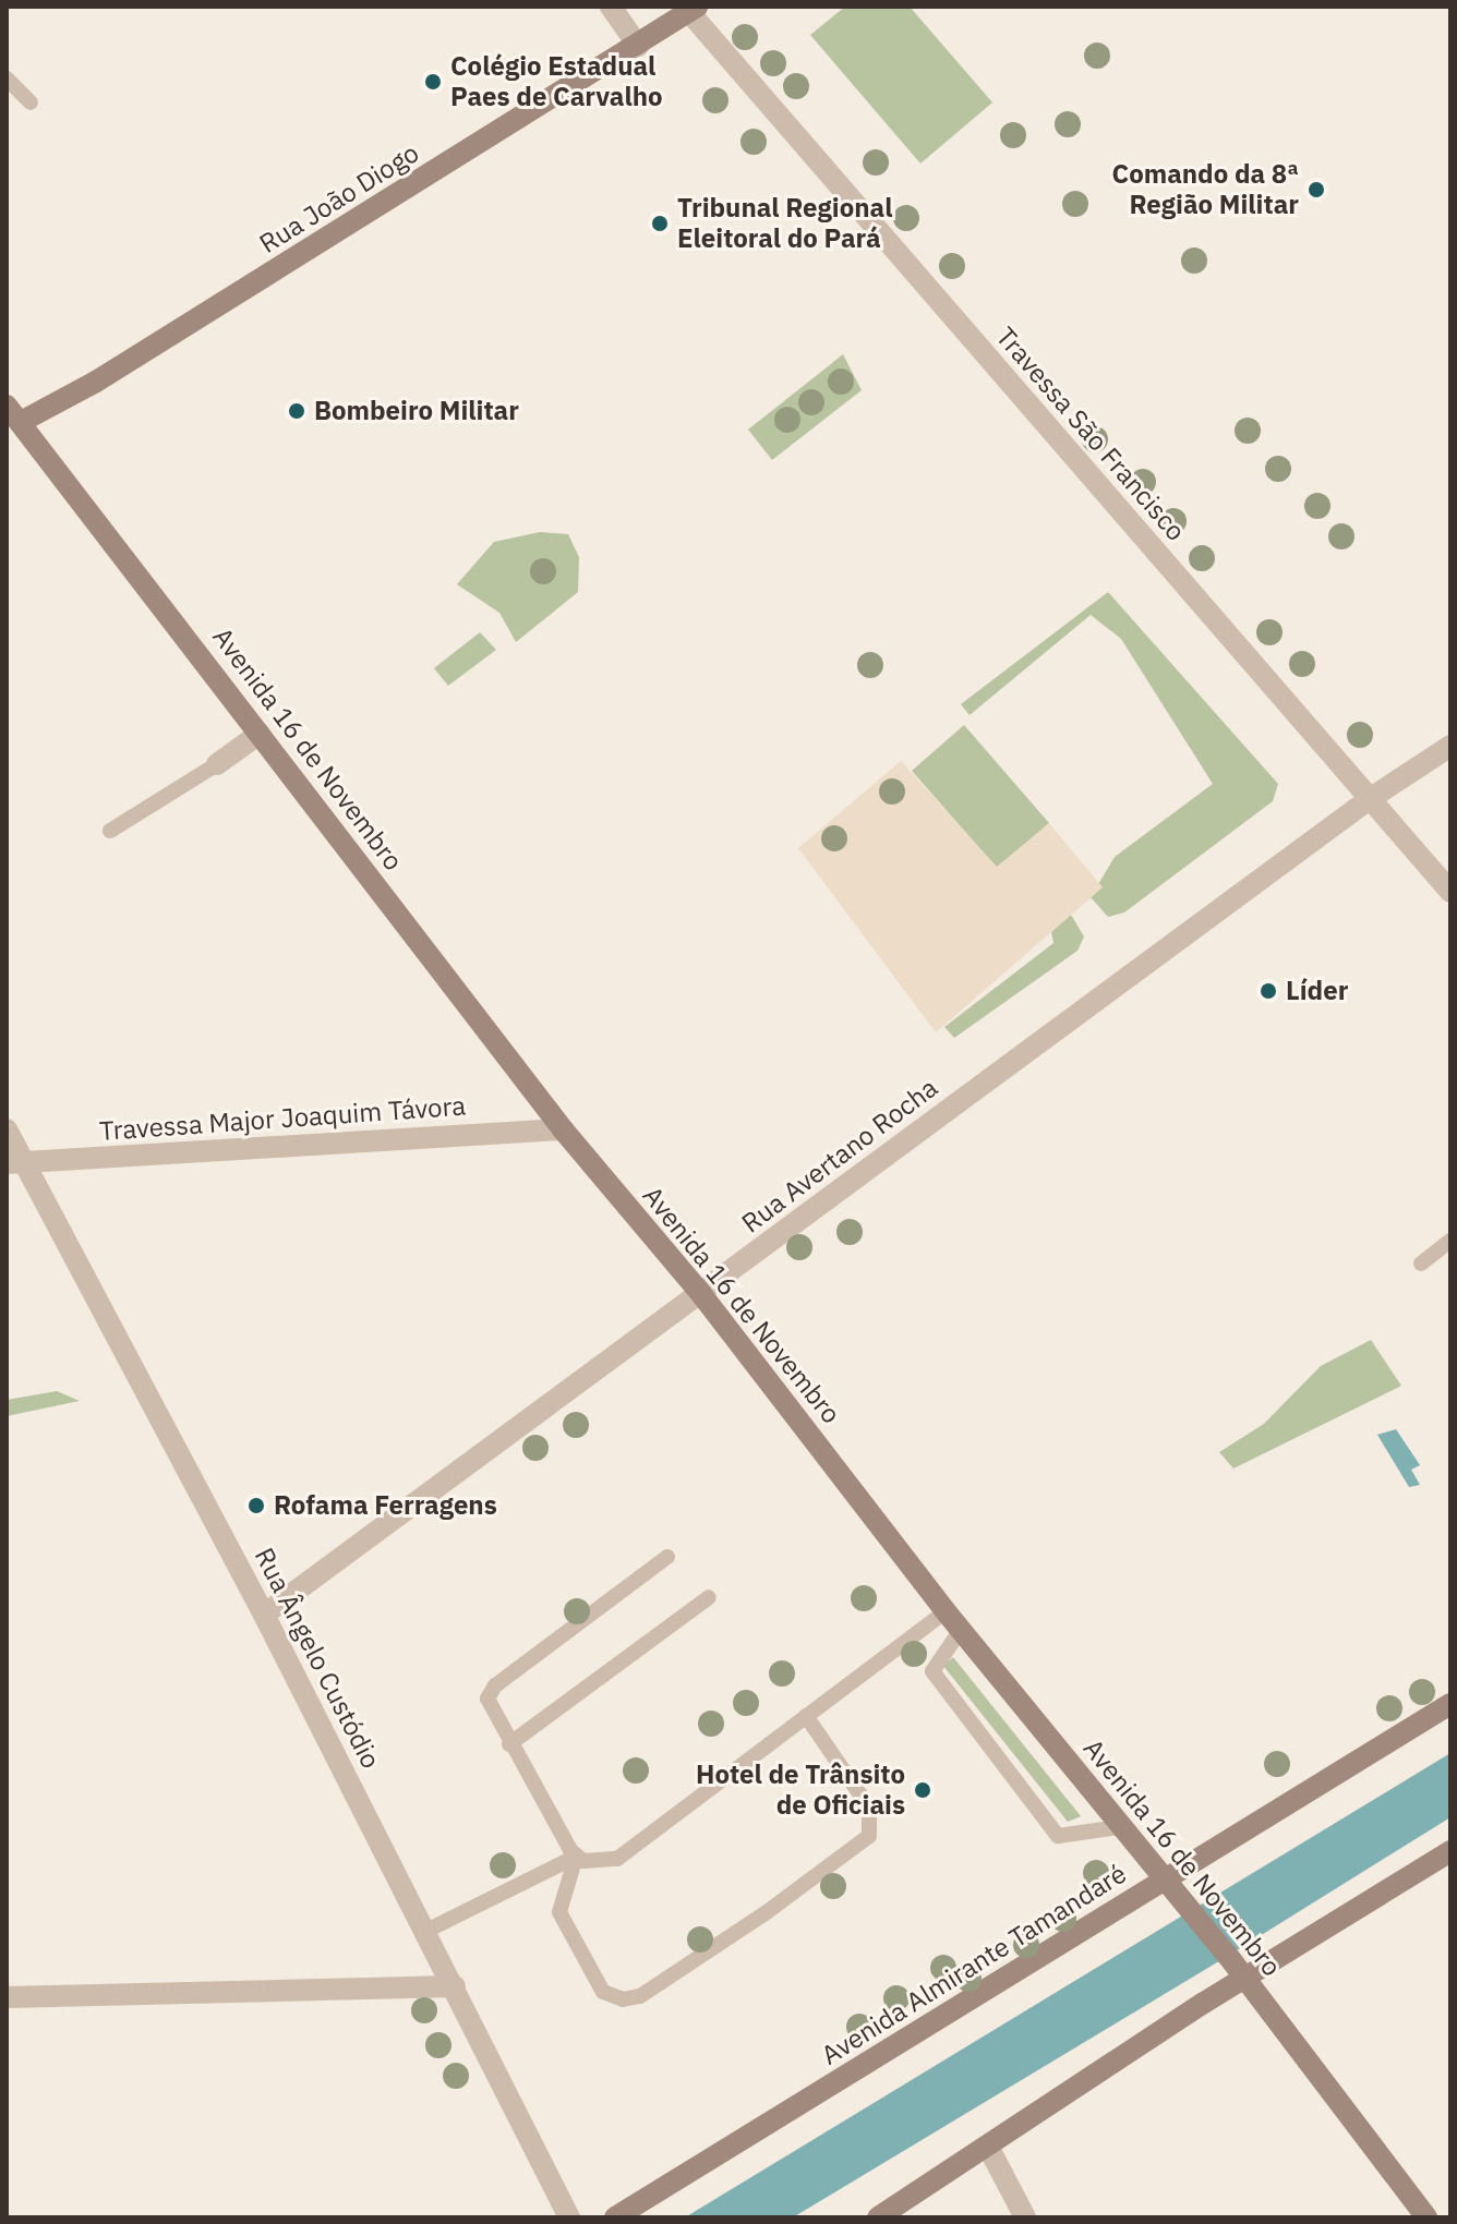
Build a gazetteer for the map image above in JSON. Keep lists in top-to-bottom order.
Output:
{
  "streets": {
    "main road": ["Rua João Diogo", "Avenida 16 de Novembro", "Avenida Almirante Tamandaré"],
    "street": [
      "Travessa São Francisco",
      "Travessa Major Joaquim Távora",
      "Rua Avertano Rocha",
      "Rua Ângelo Custódio"
    ]
  },
  "crossings": [
    ["Rua João Diogo", "Travessa São Francisco"],
    ["Rua João Diogo", "Avenida 16 de Novembro"],
    ["Travessa São Francisco", "Rua Avertano Rocha"],
    ["Avenida 16 de Novembro", "Travessa Major Joaquim Távora"],
    ["Avenida 16 de Novembro", "Rua Avertano Rocha"],
    ["Avenida 16 de Novembro", "Avenida Almirante Tamandaré"],
    ["Travessa Major Joaquim Távora", "Rua Ângelo Custódio"],
    ["Rua Avertano Rocha", "Rua Ângelo Custódio"]
  ],
  "places": [
    "Colégio Estadual Paes de Carvalho",
    "Comando da 8ª Região Militar",
    "Tribunal Regional Eleitoral do Pará",
    "Bombeiro Militar",
    "Líder",
    "Rofama Ferragens",
    "Hotel de Trânsito de Oficiais"
  ]
}
